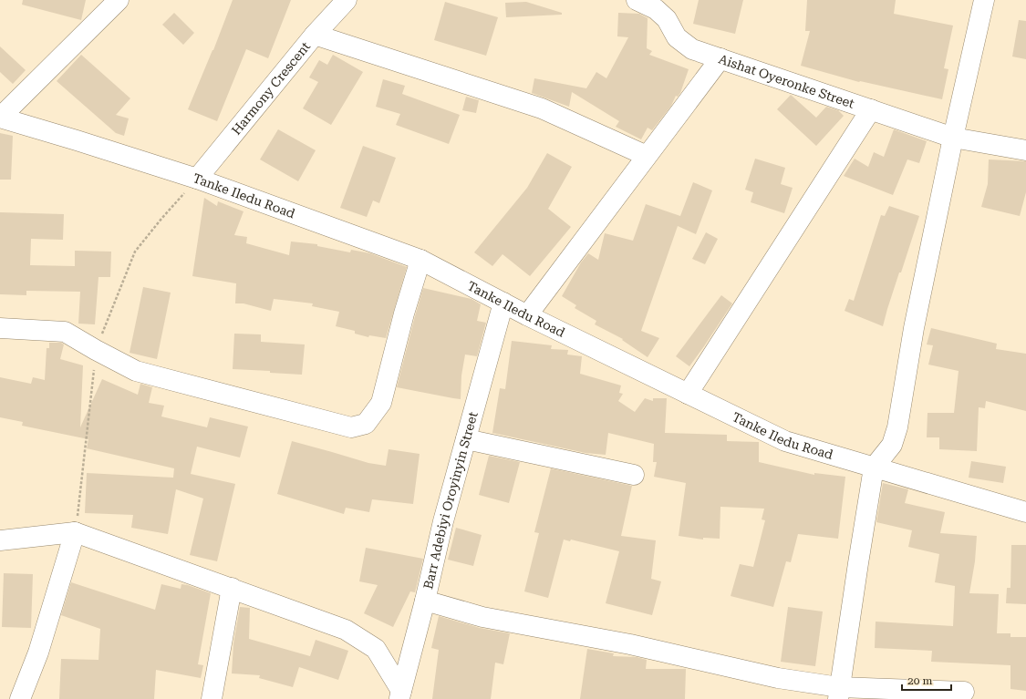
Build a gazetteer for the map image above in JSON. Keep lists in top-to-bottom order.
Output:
{
  "streets": {
    "street": [
      "Aishat Oyeronke Street",
      "Harmony Crescent",
      "Tanke Iledu Road",
      "Barr Adebiyi Oroyinyin Street"
    ]
  },
  "crossings": [
    ["Harmony Crescent", "Tanke Iledu Road"],
    ["Tanke Iledu Road", "Barr Adebiyi Oroyinyin Street"]
  ],
  "scale_bar": "20 m"
}
